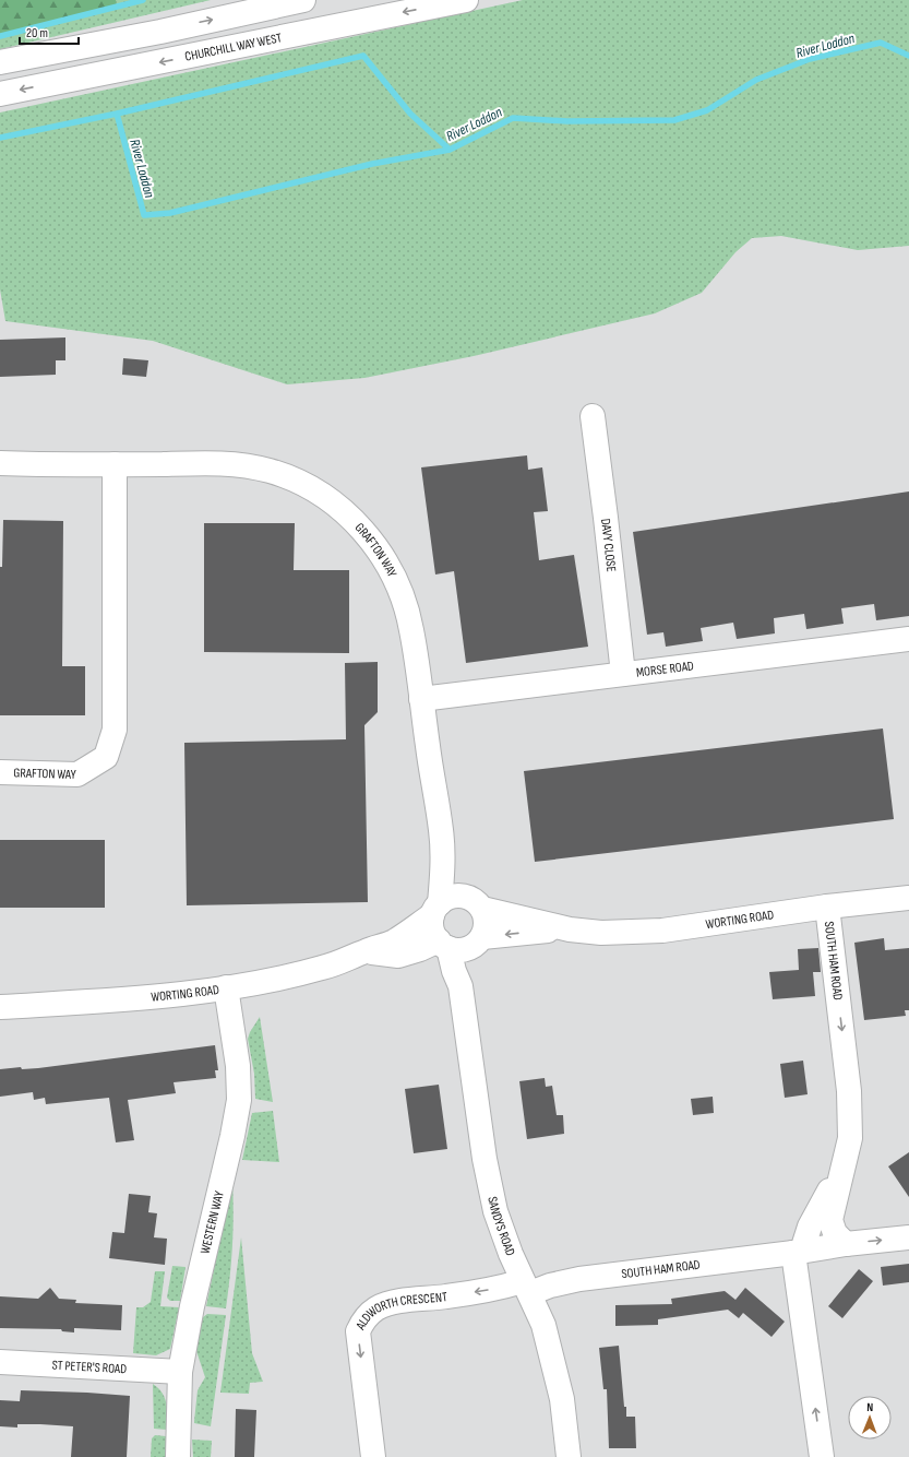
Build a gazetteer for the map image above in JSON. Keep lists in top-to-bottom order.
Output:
{
  "streets": {
    "street": [
      "CHURCHILL WAY WEST",
      "DAVY CLOSE",
      "GRAFTON WAY",
      "MORSE ROAD",
      "WORTING ROAD",
      "SOUTH HAM ROAD",
      "WESTERN WAY",
      "SANDYS ROAD",
      "ALDWORTH CRESCENT",
      "ST PETER'S ROAD"
    ]
  },
  "crossings": [
    ["DAVY CLOSE", "MORSE ROAD"],
    ["GRAFTON WAY", "MORSE ROAD"],
    ["GRAFTON WAY", "WORTING ROAD"],
    ["GRAFTON WAY", "SANDYS ROAD"],
    ["WORTING ROAD", "SOUTH HAM ROAD"],
    ["WORTING ROAD", "WESTERN WAY"],
    ["WORTING ROAD", "SANDYS ROAD"],
    ["SOUTH HAM ROAD", "SANDYS ROAD"],
    ["SOUTH HAM ROAD", "ALDWORTH CRESCENT"],
    ["WESTERN WAY", "ST PETER'S ROAD"],
    ["SANDYS ROAD", "ALDWORTH CRESCENT"]
  ],
  "water": ["River Loddon"],
  "scale_bar": "20 m",
  "north": "top"
}
